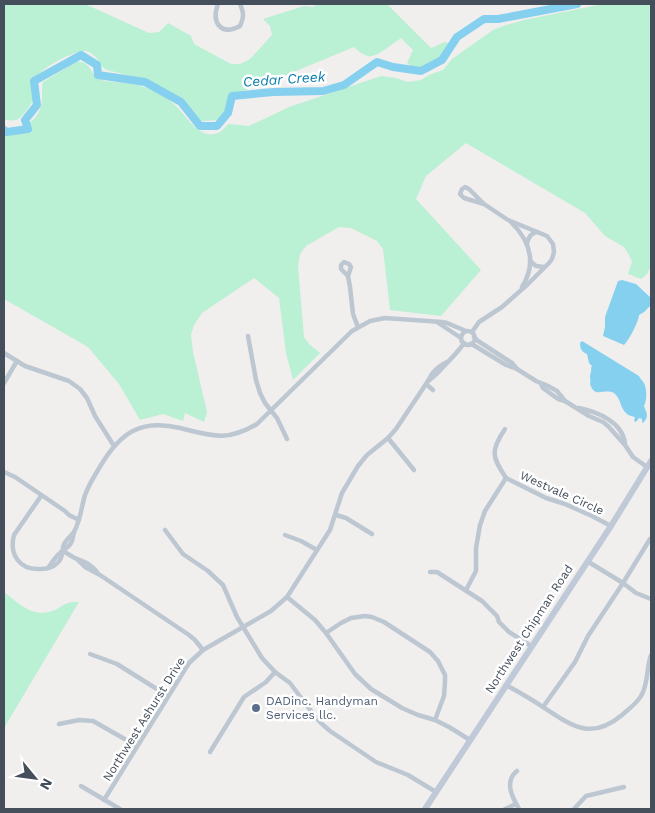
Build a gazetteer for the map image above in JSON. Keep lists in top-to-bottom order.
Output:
{
  "streets": {
    "main road": ["Northwest Chipman Road"],
    "street": ["Westvale Circle", "Northwest Ashurst Drive"]
  },
  "crossings": [
    ["Westvale Circle", "Northwest Chipman Road"]
  ],
  "water": ["Cedar Creek"],
  "places": ["DADinc. Handyman Services llc."],
  "north": "bottom right"
}
